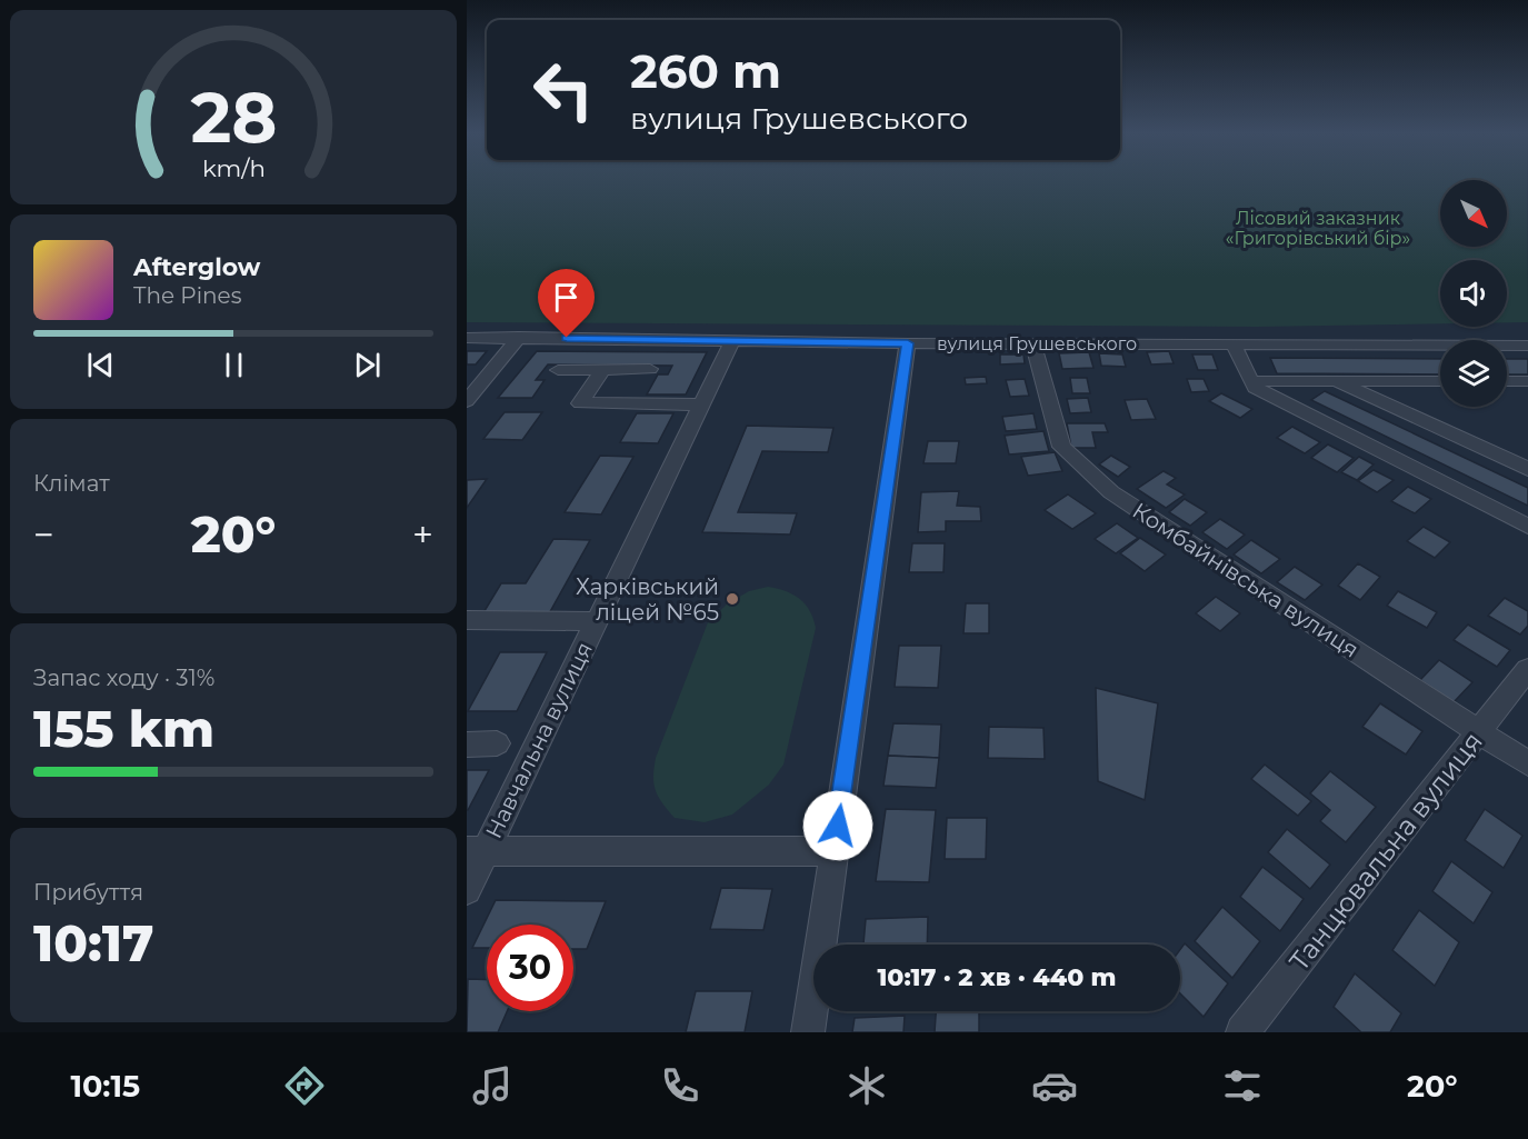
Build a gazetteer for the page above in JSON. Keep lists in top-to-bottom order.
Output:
{
  "streets": {
    "street": [
      "вулиця Грушевського",
      "Комбайнівська вулиця",
      "Навчальна вулиця",
      "Танцювальна вулиця"
    ]
  },
  "crossings": [
    ["вулиця Грушевського", "Комбайнівська вулиця"],
    ["вулиця Грушевського", "Навчальна вулиця"],
    ["Комбайнівська вулиця", "Танцювальна вулиця"]
  ],
  "parks": ["Лісовий заказник «Григорівський бір»"],
  "places": ["Харківський ліцей №65"],
  "north": "bottom right",
  "page": {
    "turn": ["260 m", "вулиця Грушевського"],
    "song": ["Afterglow", "The Pines"],
    "tile": [
      "Клімат",
      ["Запас ходу · 31%", "155 km"],
      ["Прибуття", "10:17"]
    ],
    "heat": ["−", "20°", "+"],
    "limit": "30",
    "trip": "10:17 · 2 хв · 440 m",
    "tabs": ["10:15", "20°"],
    "gauge": ["28", "km/h"]
  }
}
